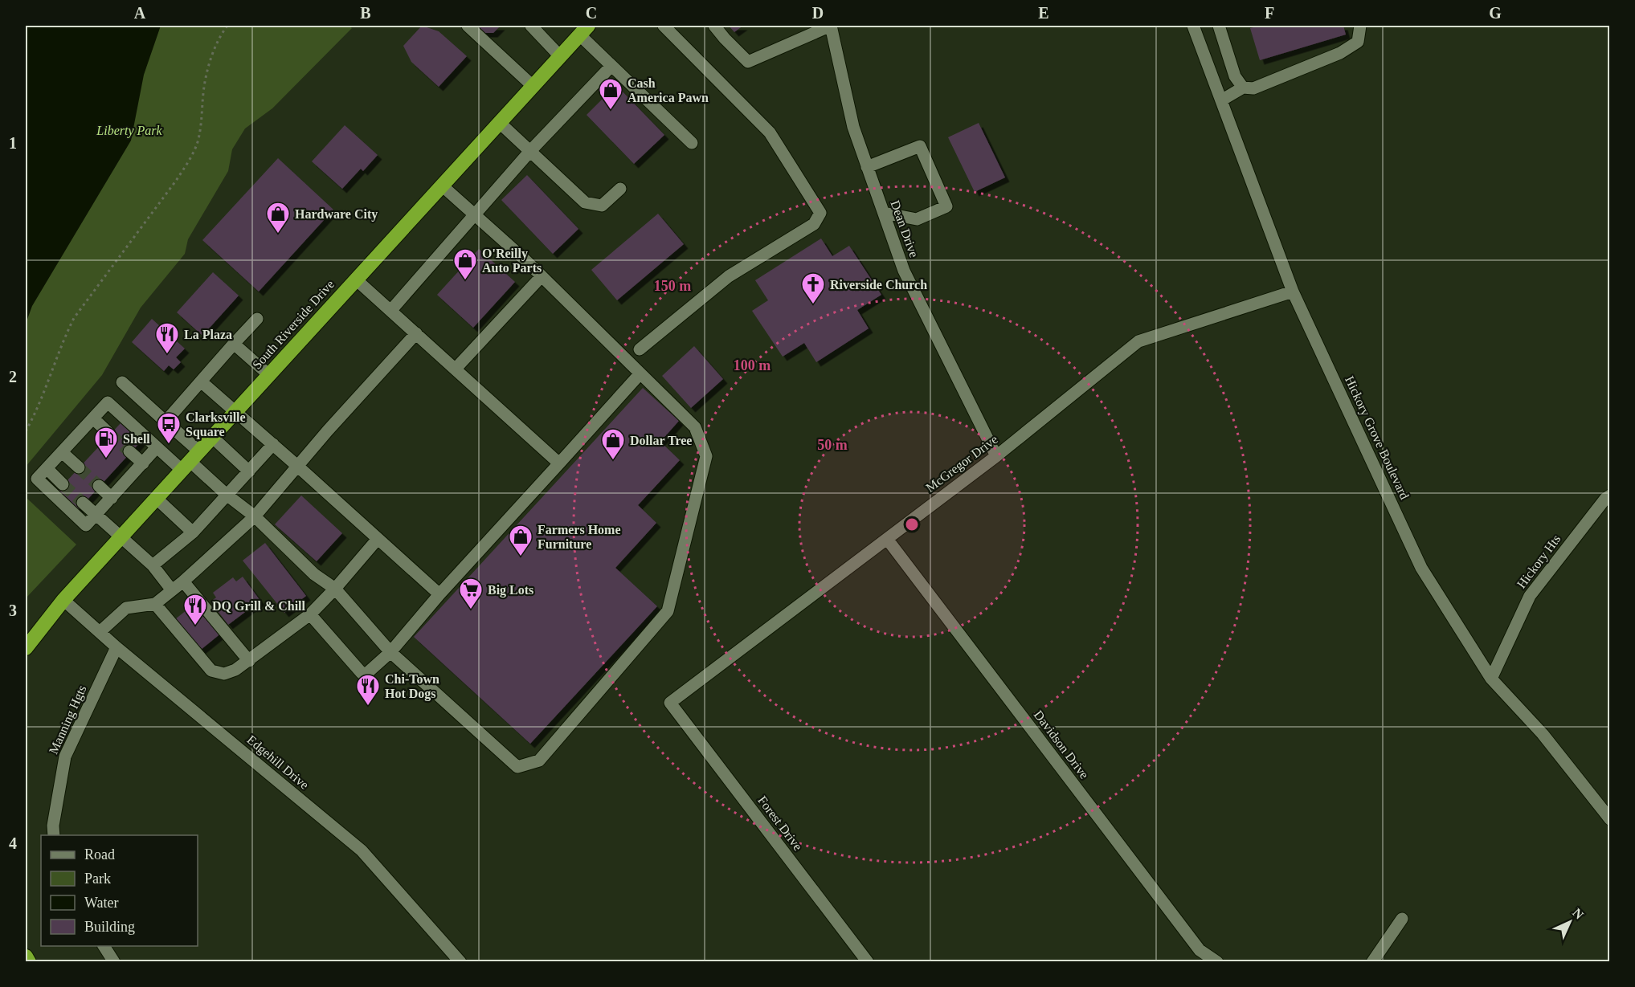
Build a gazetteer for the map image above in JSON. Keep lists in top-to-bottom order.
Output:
{
  "streets": {
    "highway": ["South Riverside Drive"],
    "street": [
      "Dean Drive",
      "Hickory Grove Boulevard",
      "McGregor Drive",
      "Hickory Hts",
      "Manning Hgts",
      "Davidson Drive",
      "Edgehill Drive",
      "Forest Drive"
    ]
  },
  "crossings": [
    ["Dean Drive", "McGregor Drive"],
    ["South Riverside Drive", "Edgehill Drive"],
    ["Hickory Grove Boulevard", "McGregor Drive"],
    ["Hickory Grove Boulevard", "Hickory Hts"],
    ["McGregor Drive", "Davidson Drive"],
    ["McGregor Drive", "Forest Drive"],
    ["Manning Hgts", "Edgehill Drive"]
  ],
  "parks": ["Liberty Park"],
  "places": {
    "shop": [
      "Cash America Pawn",
      "Hardware City",
      "O'Reilly Auto Parts",
      "Dollar Tree",
      "Farmers Home Furniture"
    ],
    "church": ["Riverside Church"],
    "restaurant": ["La Plaza", "DQ Grill & Chill", "Chi-Town Hot Dogs"],
    "bus stop": ["Clarksville Square"],
    "fuel station": ["Shell"],
    "supermarket": ["Big Lots"]
  },
  "legend": [
    "Road",
    "Park",
    "Water",
    "Building"
  ],
  "north": "top right",
  "grid": {
    "columns": [
      "A",
      "B",
      "C",
      "D",
      "E",
      "F",
      "G"
    ],
    "rows": [
      "1",
      "2",
      "3",
      "4"
    ]
  },
  "rings": ["150 m", "100 m", "50 m"]
}
